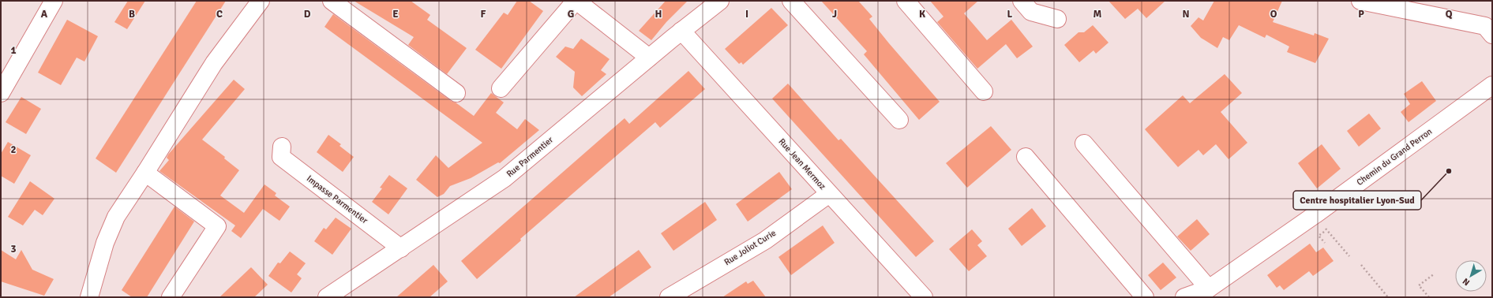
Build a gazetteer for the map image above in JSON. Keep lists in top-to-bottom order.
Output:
{
  "streets": {
    "street": [
      "Rue Parmentier",
      "Chemin du Grand Perron",
      "Rue Jean Mermoz",
      "Impasse Parmentier",
      "Rue Joliot Curie"
    ]
  },
  "crossings": [
    ["Rue Parmentier", "Rue Jean Mermoz"],
    ["Rue Parmentier", "Impasse Parmentier"],
    ["Rue Jean Mermoz", "Rue Joliot Curie"]
  ],
  "places": ["Centre hospitalier Lyon-Sud"],
  "north": "bottom left",
  "grid": {
    "columns": [
      "A",
      "B",
      "C",
      "D",
      "E",
      "F",
      "G",
      "H",
      "I",
      "J",
      "K",
      "L",
      "M",
      "N",
      "O",
      "P",
      "Q"
    ],
    "rows": ["1", "2", "3"]
  }
}
